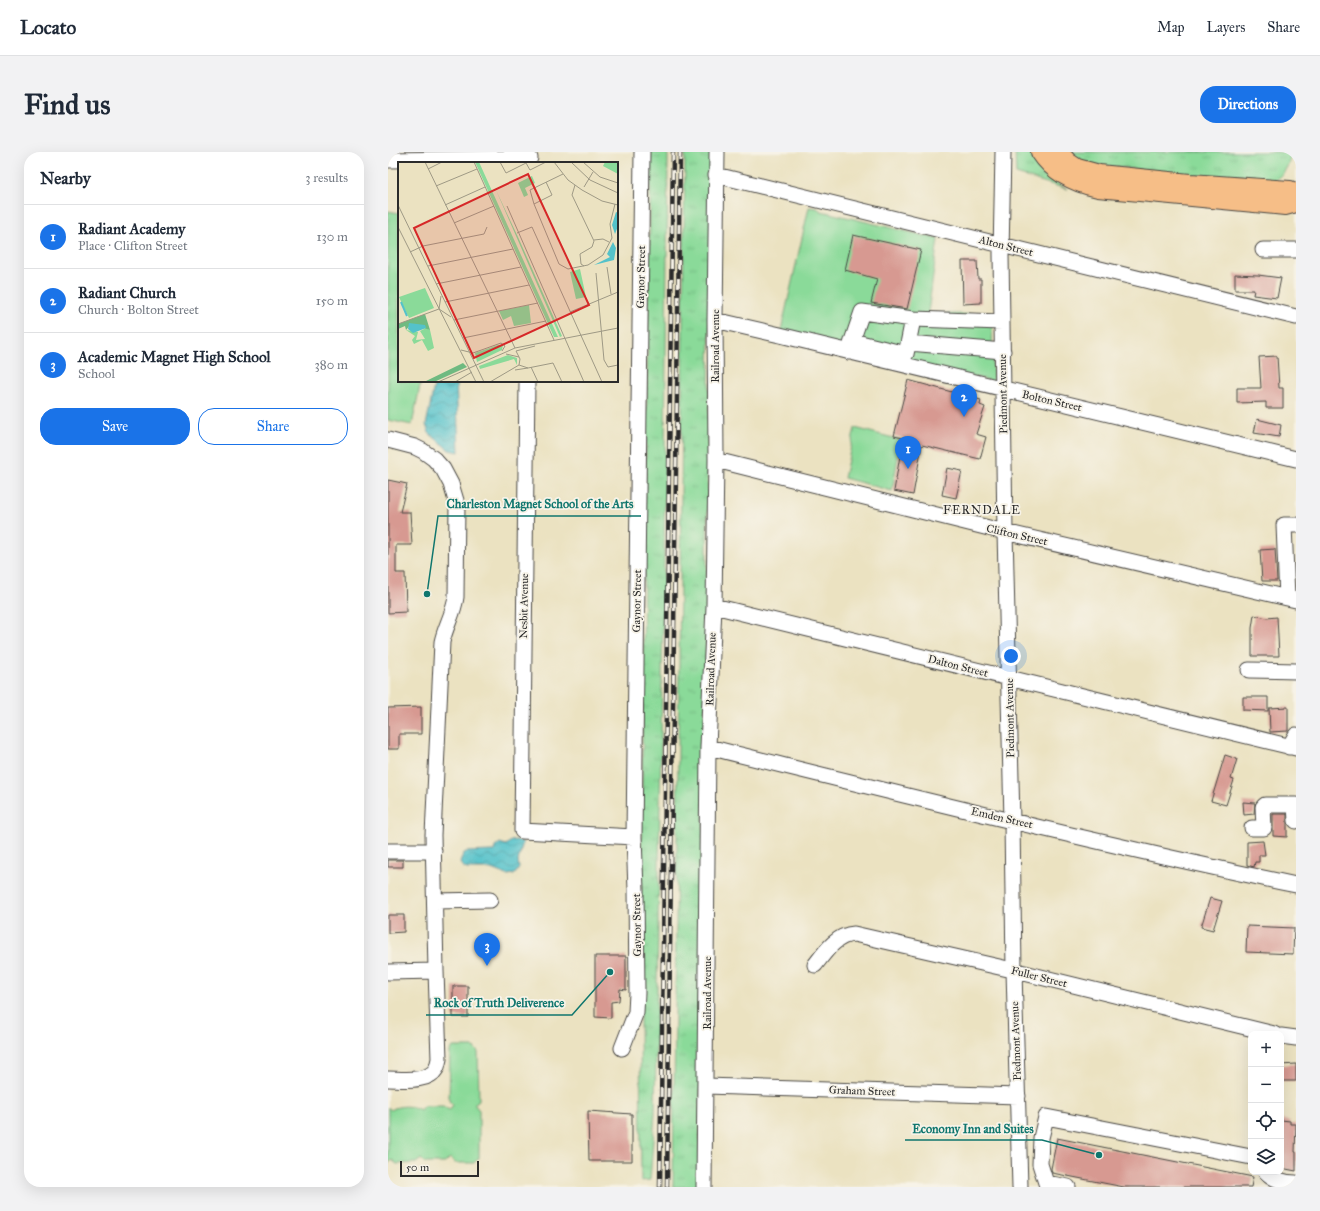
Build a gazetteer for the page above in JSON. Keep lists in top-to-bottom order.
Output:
{
  "streets": {
    "street": [
      "Alton Street",
      "Gaynor Street",
      "Railroad Avenue",
      "Piedmont Avenue",
      "Bolton Street",
      "Clifton Street",
      "Nesbit Avenue",
      "Dalton Street",
      "Emden Street",
      "Fuller Street",
      "Graham Street"
    ]
  },
  "crossings": [
    ["Alton Street", "Railroad Avenue"],
    ["Alton Street", "Piedmont Avenue"],
    ["Gaynor Street", "Nesbit Avenue"],
    ["Railroad Avenue", "Bolton Street"],
    ["Railroad Avenue", "Clifton Street"],
    ["Railroad Avenue", "Dalton Street"],
    ["Railroad Avenue", "Emden Street"],
    ["Railroad Avenue", "Graham Street"],
    ["Piedmont Avenue", "Bolton Street"],
    ["Piedmont Avenue", "Clifton Street"],
    ["Piedmont Avenue", "Dalton Street"],
    ["Piedmont Avenue", "Emden Street"],
    ["Piedmont Avenue", "Fuller Street"],
    ["Piedmont Avenue", "Graham Street"]
  ],
  "districts": ["FERNDALE"],
  "places": ["Charleston Magnet School of the Arts", "Rock of Truth Deliverence", "Economy Inn and Suites"],
  "scale_bar": "50 m",
  "page": {
    "header": "Locato",
    "nav": ["Map", "Layers", "Share"],
    "buttons": [
      "Directions",
      ["Save", "Share"]
    ],
    "title": "Find us",
    "heading": ["Nearby", "3 results"],
    "list": [
      {
        "mark": "1",
        "name": "Radiant Academy",
        "note": "Place · Clifton Street",
        "value": "130 m"
      },
      {
        "mark": "2",
        "name": "Radiant Church",
        "note": "Church · Bolton Street",
        "value": "150 m"
      },
      {
        "mark": "3",
        "name": "Academic Magnet High School",
        "note": "School",
        "value": "380 m"
      }
    ],
    "pins": ["2", "1", "3"],
    "map_buttons": ["+", "−"],
    "scale": "50 m"
  }
}
